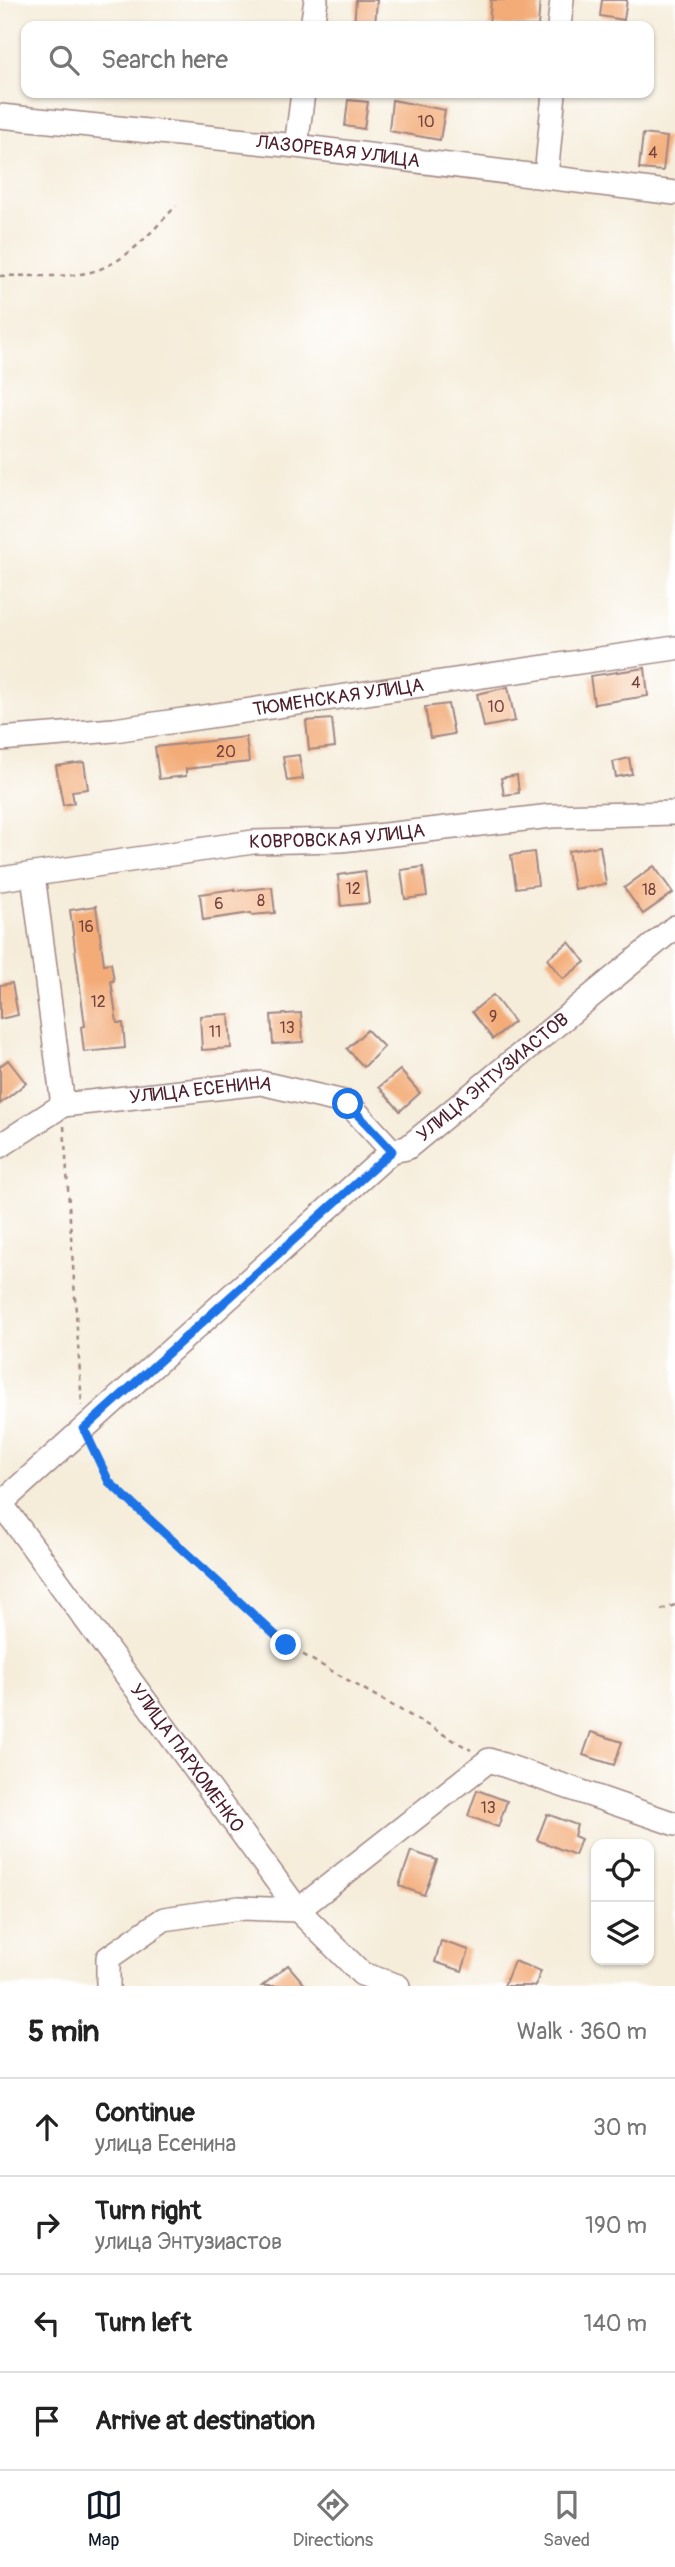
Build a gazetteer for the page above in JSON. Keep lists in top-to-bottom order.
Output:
{
  "streets": {
    "street": [
      "ЛАЗОРЕВАЯ УЛИЦА",
      "ТЮМЕНСКАЯ УЛИЦА",
      "КОВРОВСКАЯ УЛИЦА",
      "УЛИЦА ЭНТУЗИАСТОВ",
      "УЛИЦА ЕСЕНИНА",
      "УЛИЦА ПАРХОМЕНКО"
    ]
  },
  "crossings": [
    ["УЛИЦА ЭНТУЗИАСТОВ", "УЛИЦА ЕСЕНИНА"],
    ["УЛИЦА ЭНТУЗИАСТОВ", "УЛИЦА ПАРХОМЕНКО"]
  ],
  "house_numbers": [
    "10",
    "4",
    "4",
    "10",
    "20",
    "12",
    "18",
    "8",
    "6",
    "16",
    "12",
    "9",
    "13",
    "11",
    "13"
  ],
  "page": {
    "search": "Search here",
    "heading": ["5 min", "Walk · 360 m"],
    "list": [
      ["Continue", "улица Есенина", "30 m"],
      ["Turn right", "улица Энтузиастов", "190 m"],
      ["Turn left", "140 m"],
      "Arrive at destination"
    ],
    "nav": ["Map", "Directions", "Saved"]
  }
}
